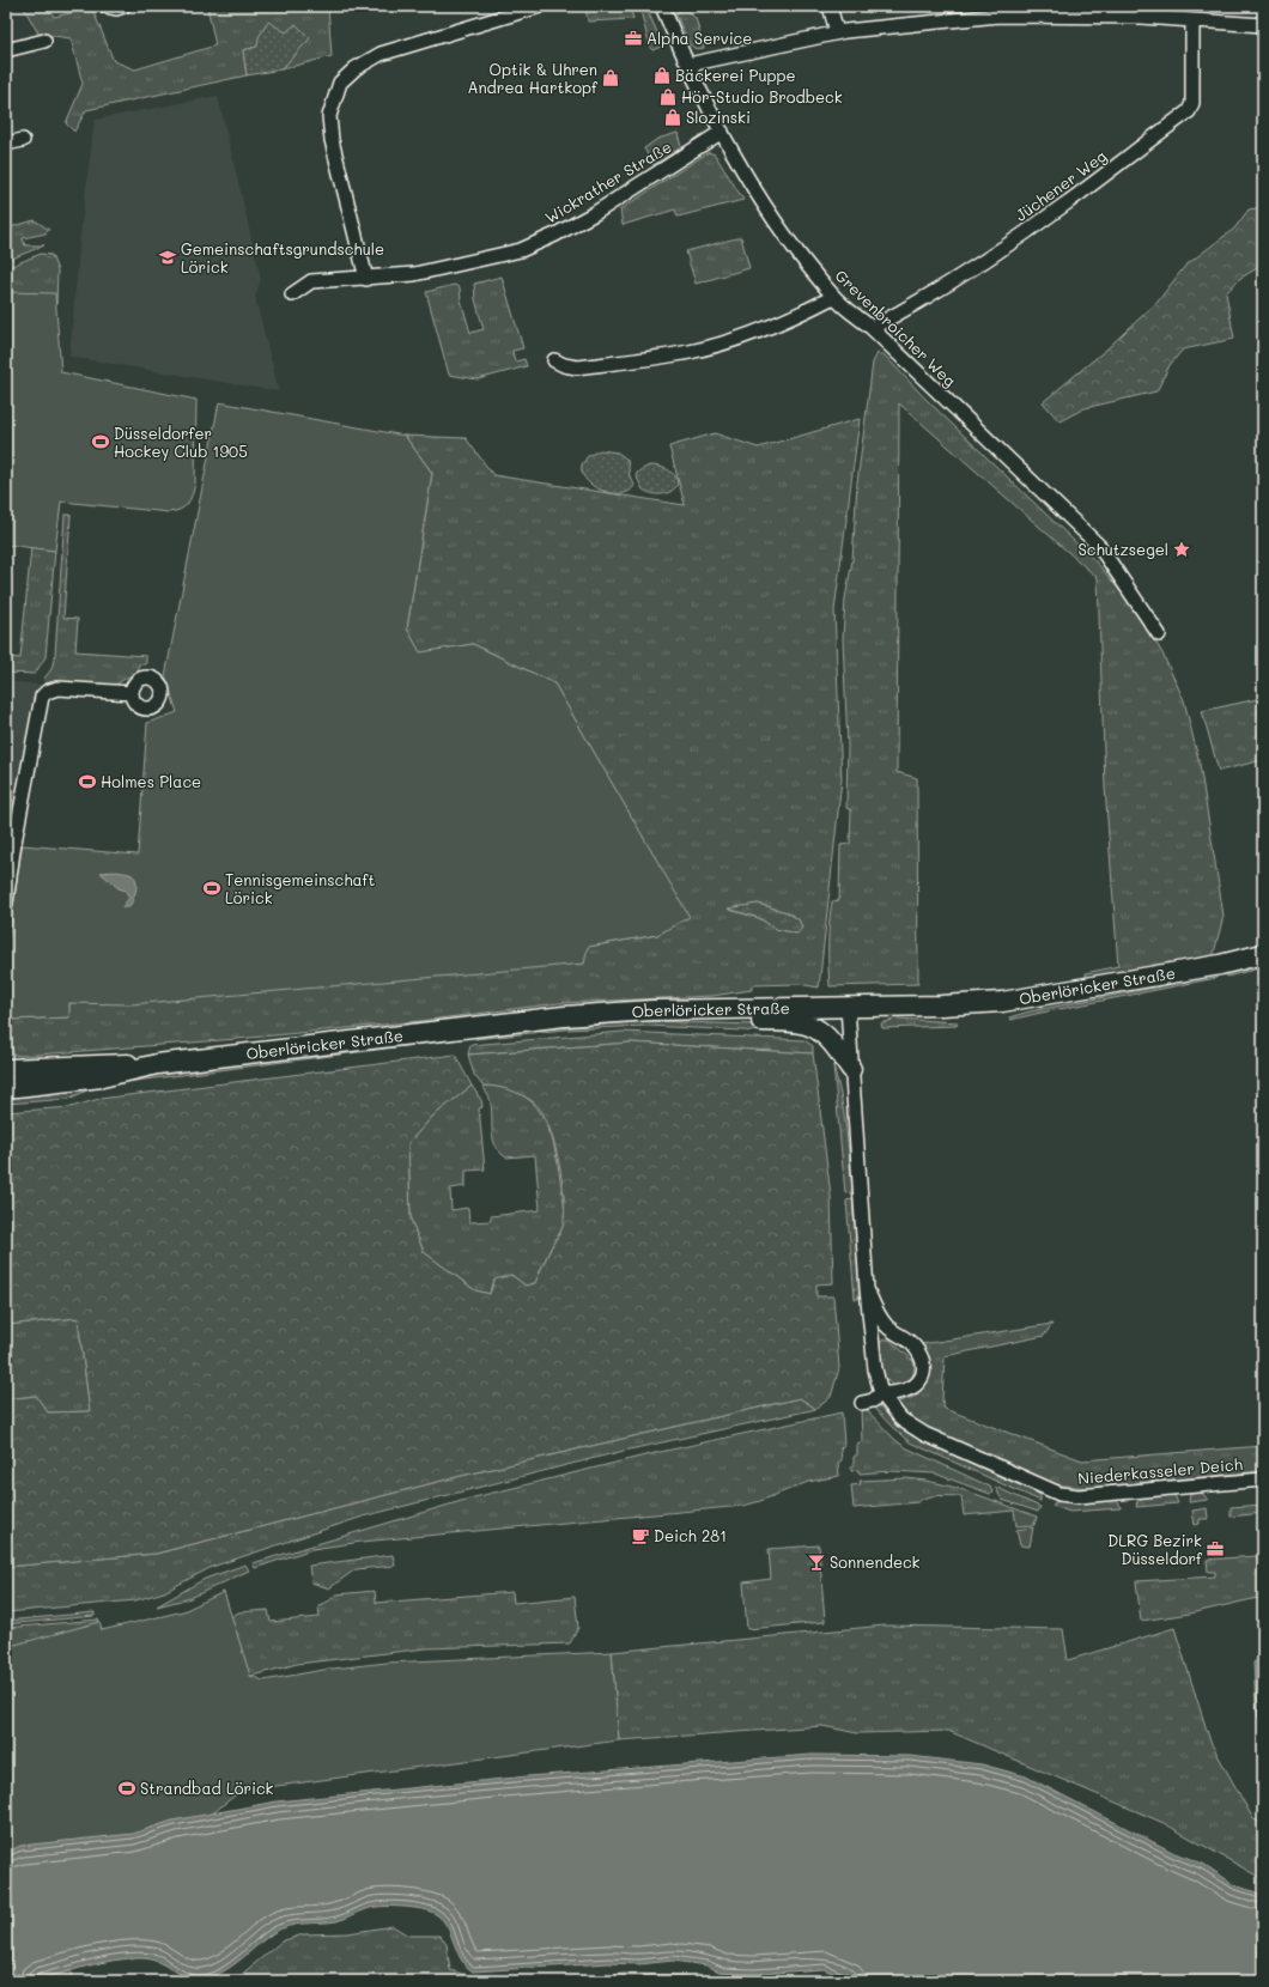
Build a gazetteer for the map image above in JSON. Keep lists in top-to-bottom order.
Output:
{
  "streets": {
    "main road": ["Oberlöricker Straße"],
    "street": [
      "Wickrather Straße",
      "Jüchener Weg",
      "Grevenbroicher Weg",
      "Niederkasseler Deich"
    ]
  },
  "crossings": [
    ["Wickrather Straße", "Grevenbroicher Weg"],
    ["Jüchener Weg", "Grevenbroicher Weg"]
  ],
  "places": {
    "office": ["Alpha Service", "DLRG Bezirk Düsseldorf"],
    "shop": [
      "Bäckerei Puppe",
      "Optik & Uhren Andrea Hartkopf",
      "Hör-Studio Brodbeck",
      "Slozinski"
    ],
    "school or university": ["Gemeinschaftsgrundschule Lörick"],
    "sports": [
      "Düsseldorfer Hockey Club 1905",
      "Holmes Place",
      "Tennisgemeinschaft Lörick",
      "Strandbad Lörick"
    ],
    "place": ["Schutzsegel"],
    "cafe": ["Deich 281"],
    "bar": ["Sonnendeck"]
  }
}
